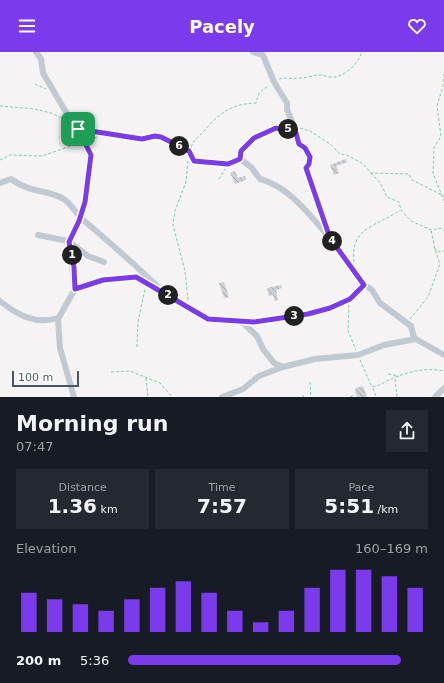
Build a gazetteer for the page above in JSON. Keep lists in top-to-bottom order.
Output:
{
  "scale_bar": "100 m",
  "page": {
    "header": "Pacely",
    "pins": [
      "5",
      "6",
      "4",
      "1",
      "2",
      "3"
    ],
    "scale": "100 m",
    "heading": ["Morning run", "07:47"],
    "stats": [
      ["Distance", "1.36 km"],
      ["Time", "7:57"],
      ["Pace", "5:51 /km"]
    ],
    "chart": ["Elevation", "160–169 m"],
    "list": [
      {
        "name": "200 m",
        "note": "5:36"
      }
    ]
  }
}
